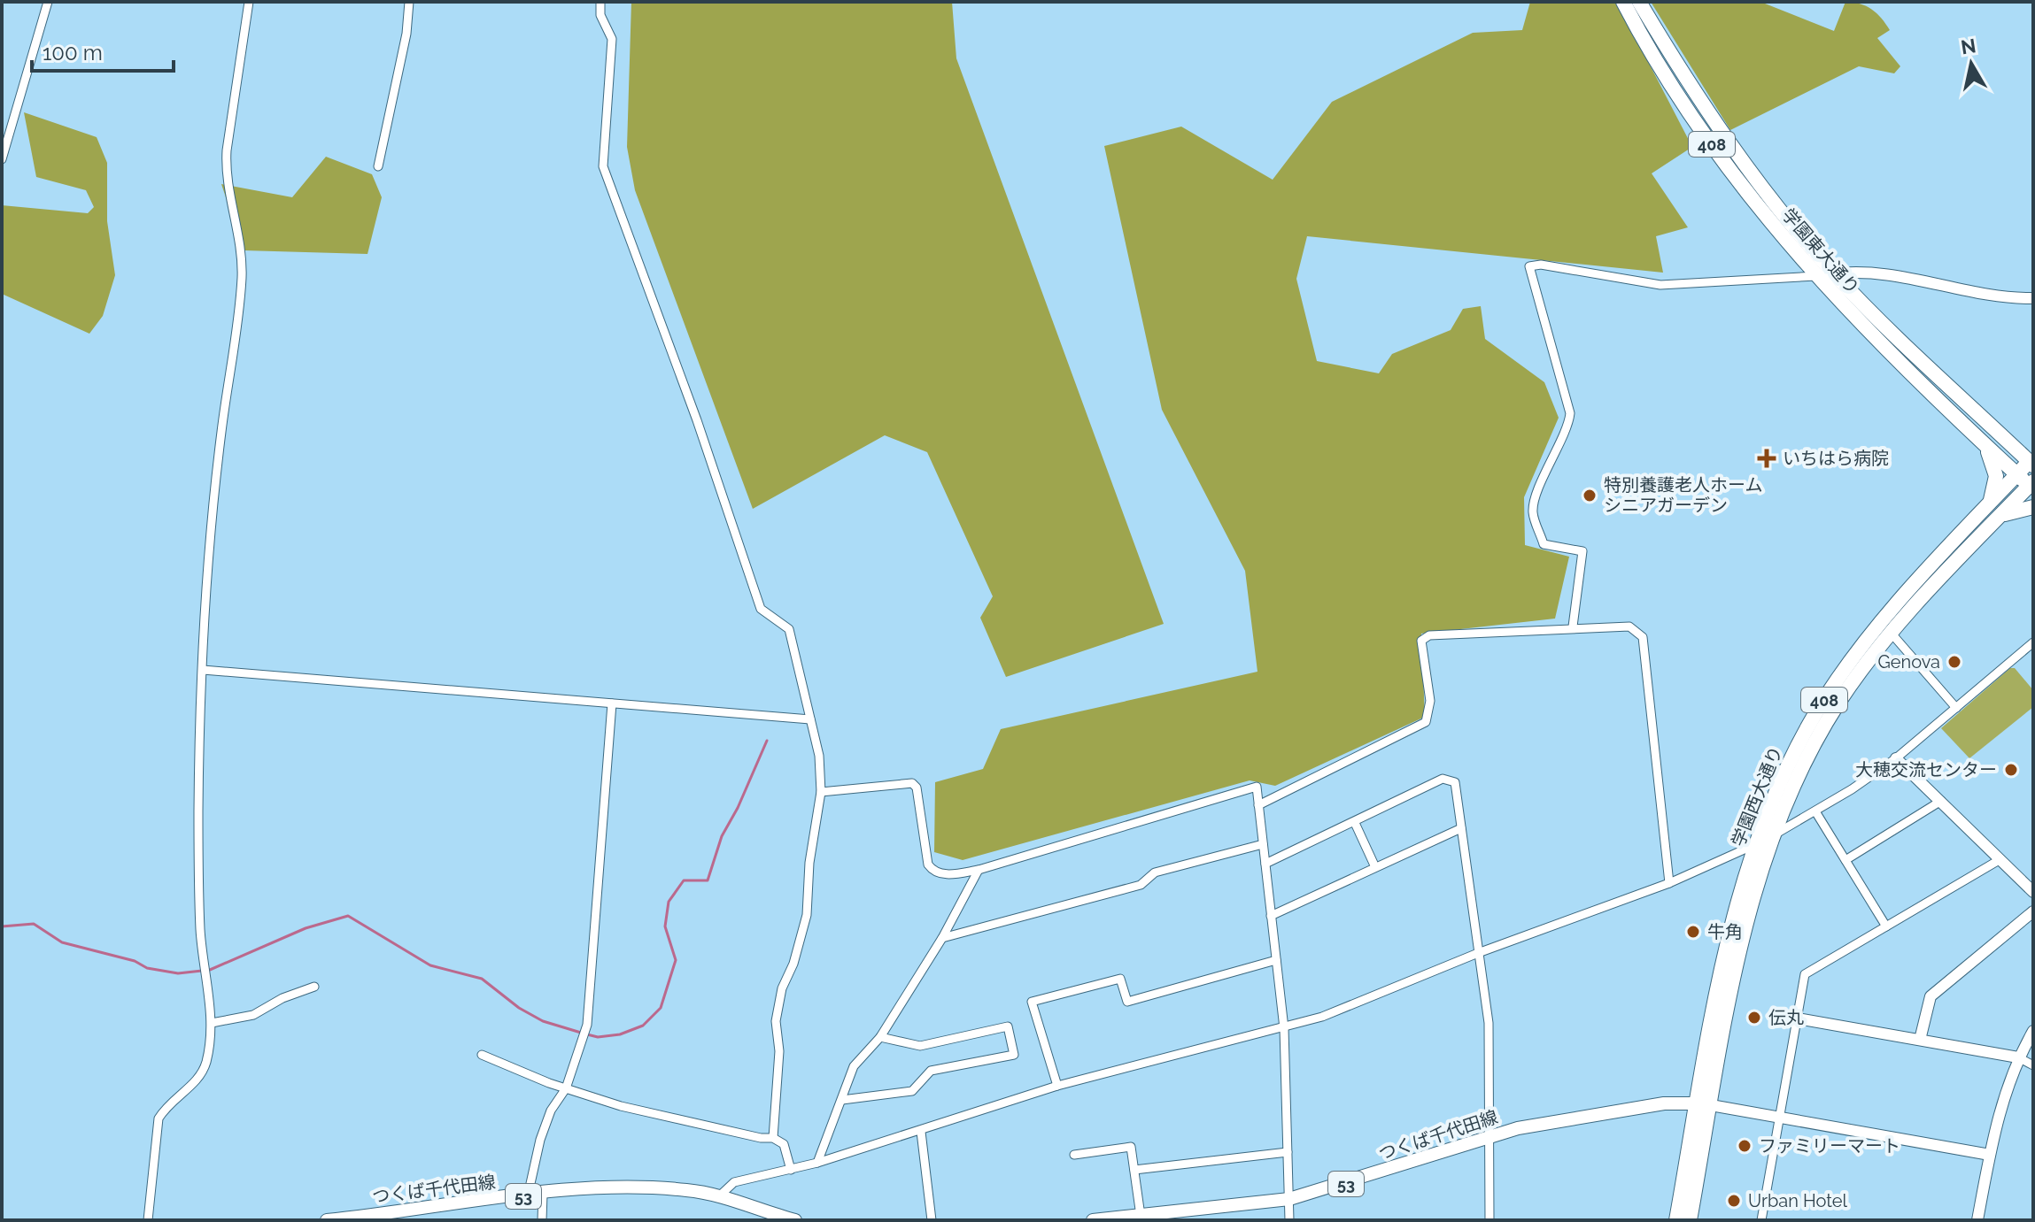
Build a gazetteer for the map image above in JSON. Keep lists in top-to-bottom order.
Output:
{
  "streets": {
    "highway": ["408", "学園東大通り", "学園西大通り"],
    "main road": ["つくば千代田線", "53"]
  },
  "crossings": [
    ["学園東大通り", "学園西大通り"],
    ["学園西大通り", "つくば千代田線"]
  ],
  "places": {
    "health": ["いちはら病院"],
    "other": [
      "特別養護老人ホーム シニアガーデン",
      "Genova",
      "大穂交流センター",
      "牛角",
      "伝丸",
      "ファミリーマート",
      "Urban Hotel"
    ]
  },
  "scale_bar": "100 m",
  "north": "top"
}
